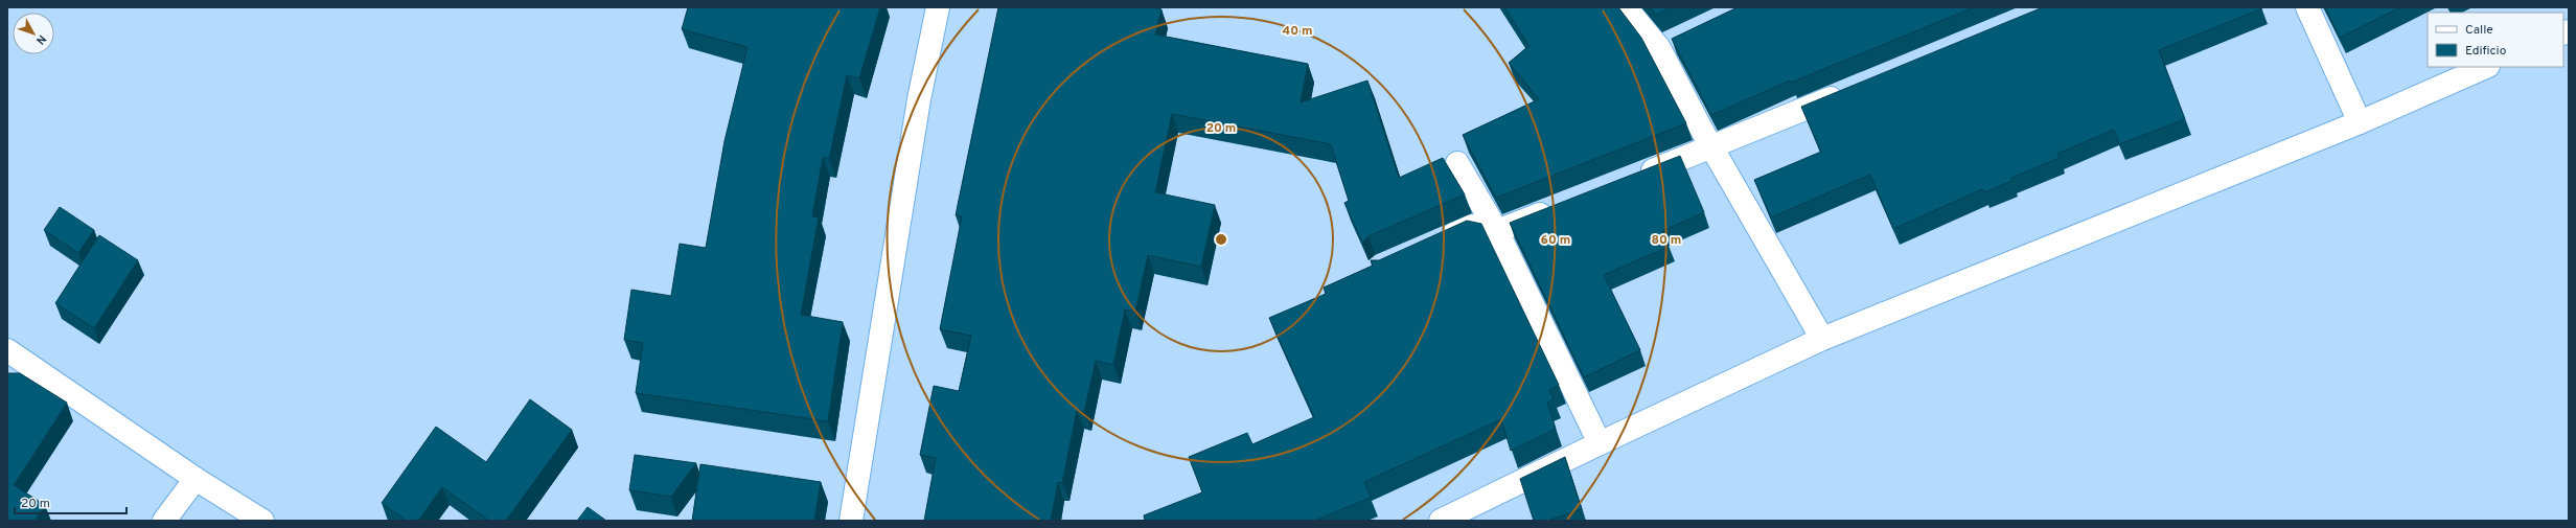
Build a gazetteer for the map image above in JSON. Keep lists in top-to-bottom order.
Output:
{
  "legend": ["Calle", "Edificio"],
  "scale_bar": "20 m",
  "north": "bottom right",
  "rings": [
    "40 m",
    "20 m",
    "60 m",
    "80 m"
  ]
}
